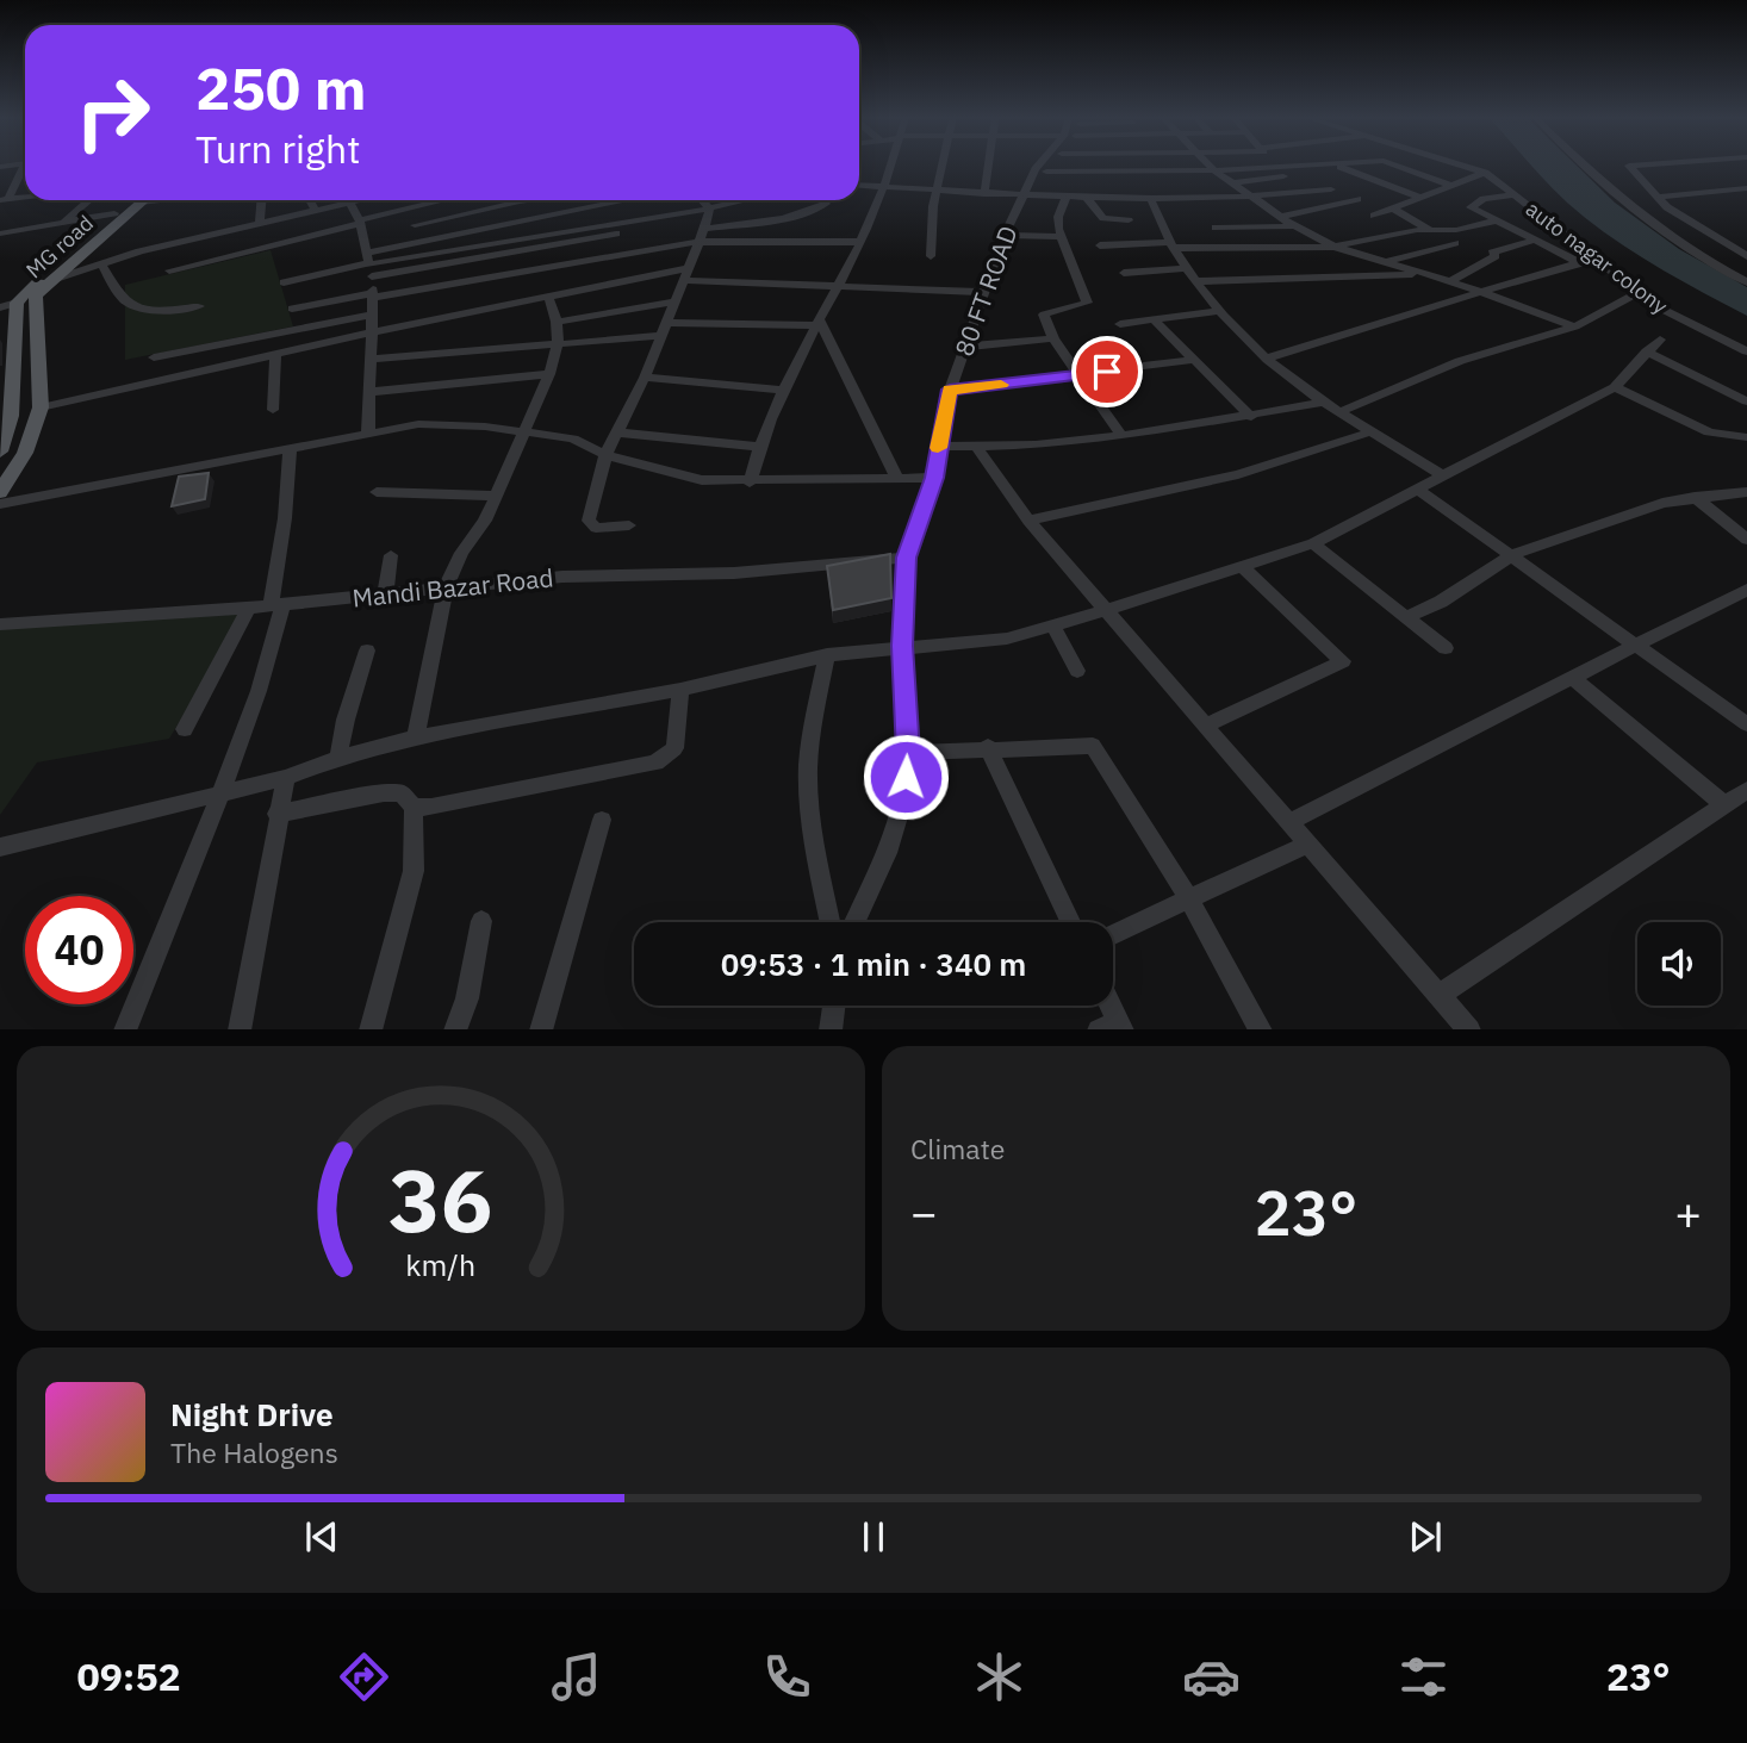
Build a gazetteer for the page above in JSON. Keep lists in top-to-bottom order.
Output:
{
  "streets": {
    "main road": ["MG road"],
    "street": ["auto nagar colony", "80 FT ROAD", "Mandi Bazar Road"]
  },
  "crossings": [
    ["80 FT ROAD", "Mandi Bazar Road"]
  ],
  "page": {
    "turn": ["250 m", "Turn right"],
    "limit": "40",
    "trip": "09:53 · 1 min · 340 m",
    "tile": "Climate",
    "heat": ["−", "23°", "+"],
    "song": ["Night Drive", "The Halogens"],
    "tabs": ["09:52", "23°"],
    "gauge": ["36", "km/h"]
  }
}
